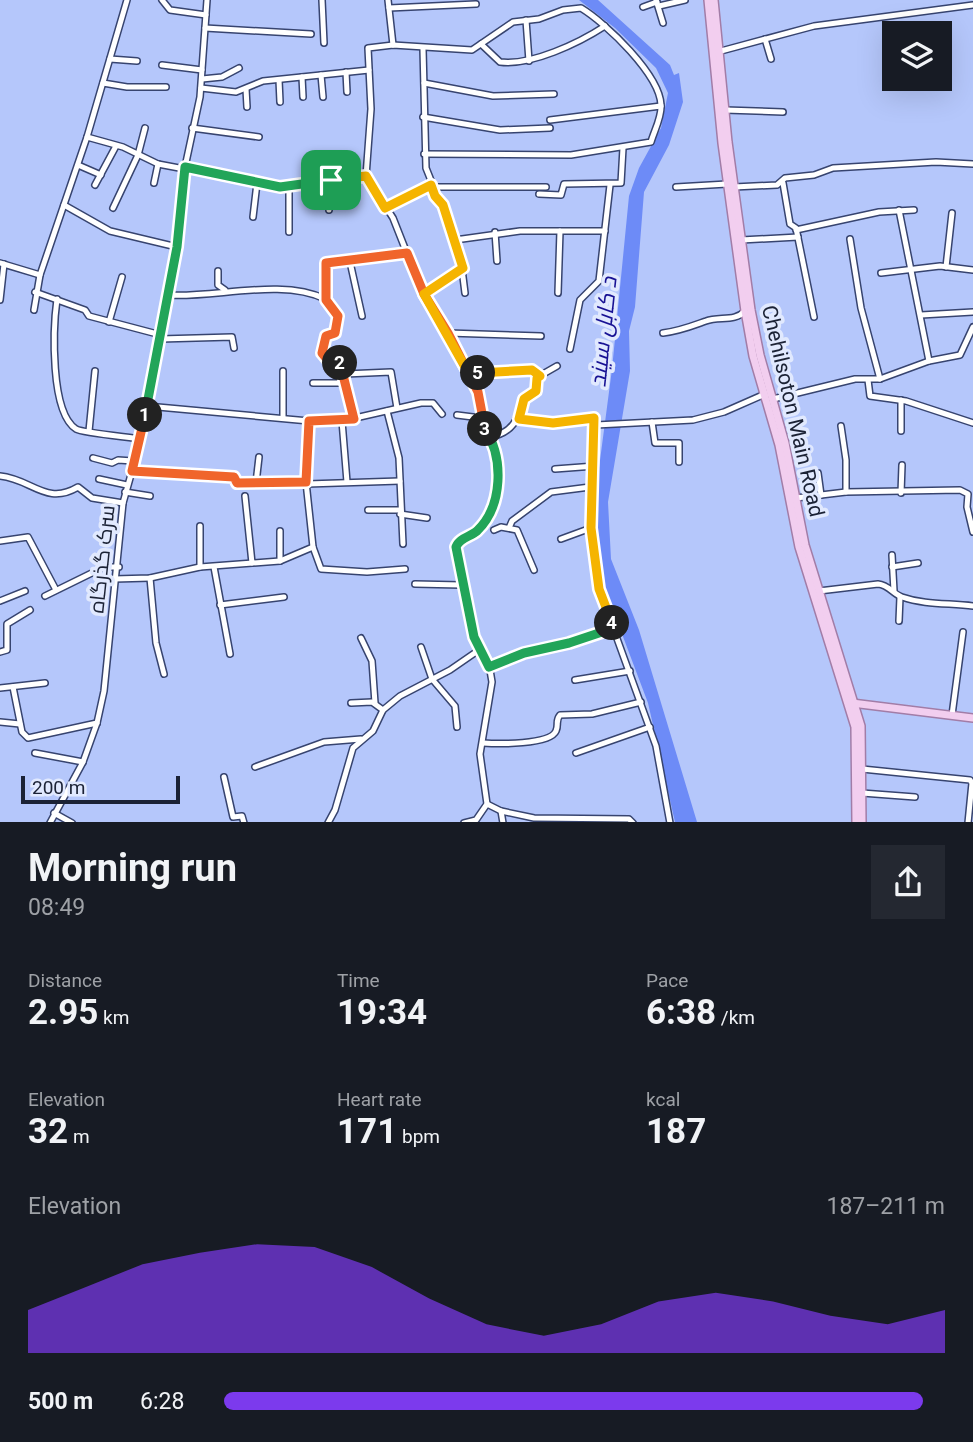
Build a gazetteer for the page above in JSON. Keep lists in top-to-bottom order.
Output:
{
  "streets": {
    "main road": ["Chehilsoton Main Road"],
    "street": ["سرک گذرگاه"]
  },
  "water": ["د کابل سيند"],
  "scale_bar": "200 m",
  "page": {
    "pins": [
      "2",
      "5",
      "1",
      "3",
      "4"
    ],
    "scale": "200 m",
    "heading": ["Morning run", "08:49"],
    "stats": [
      ["Distance", "2.95 km"],
      ["Time", "19:34"],
      ["Pace", "6:38 /km"],
      ["Elevation", "32 m"],
      ["Heart rate", "171 bpm"],
      ["kcal", "187"]
    ],
    "chart": ["Elevation", "187–211 m"],
    "list": [
      {
        "name": "500 m",
        "note": "6:28"
      }
    ]
  }
}
